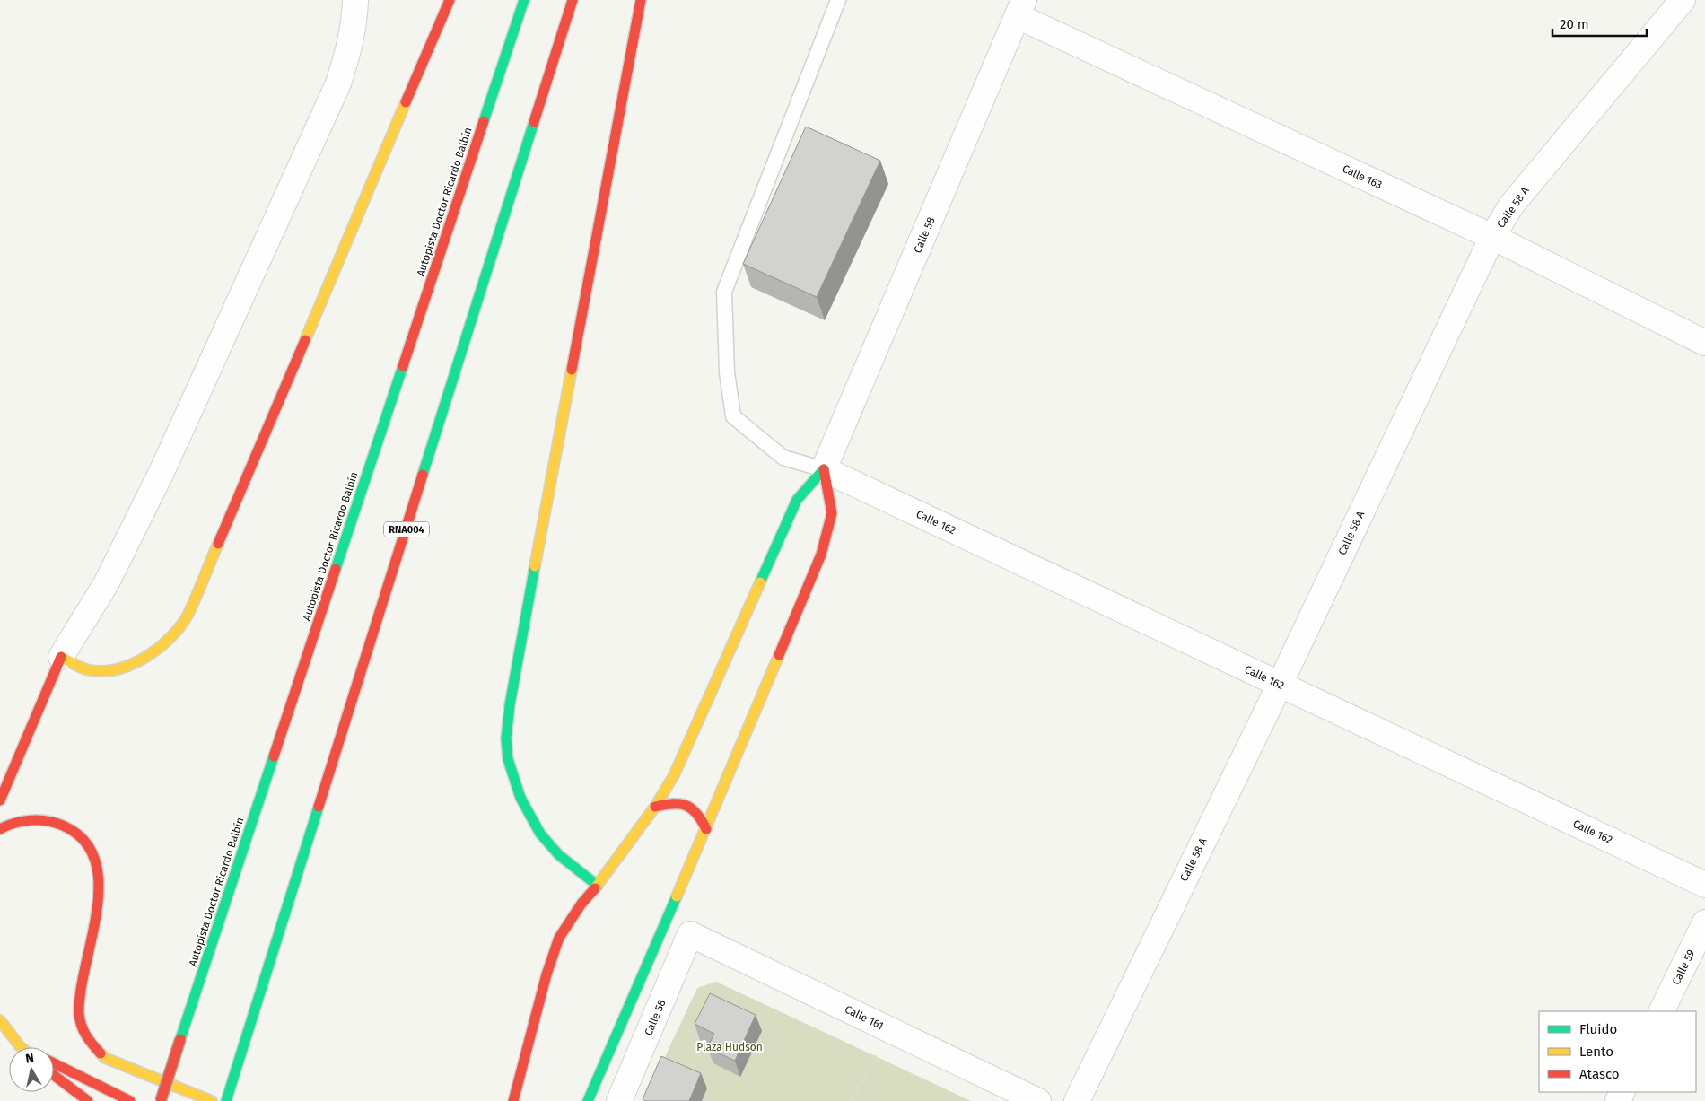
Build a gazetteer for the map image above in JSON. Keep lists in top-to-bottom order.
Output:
{
  "streets": {
    "main road": ["Autopista Doctor Ricardo Balbín", "RNA004"],
    "street": [
      "Calle 163",
      "Calle 58 A",
      "Calle 58",
      "Calle 162",
      "Calle 59",
      "Calle 161"
    ]
  },
  "crossings": [
    ["Calle 163", "Calle 58 A"],
    ["Calle 163", "Calle 58"],
    ["Calle 58 A", "Calle 162"],
    ["Calle 58", "Calle 162"],
    ["Calle 58", "Calle 161"]
  ],
  "parks": ["Plaza Hudson"],
  "legend": ["Fluido", "Lento", "Atasco"],
  "scale_bar": "20 m",
  "north": "top"
}
